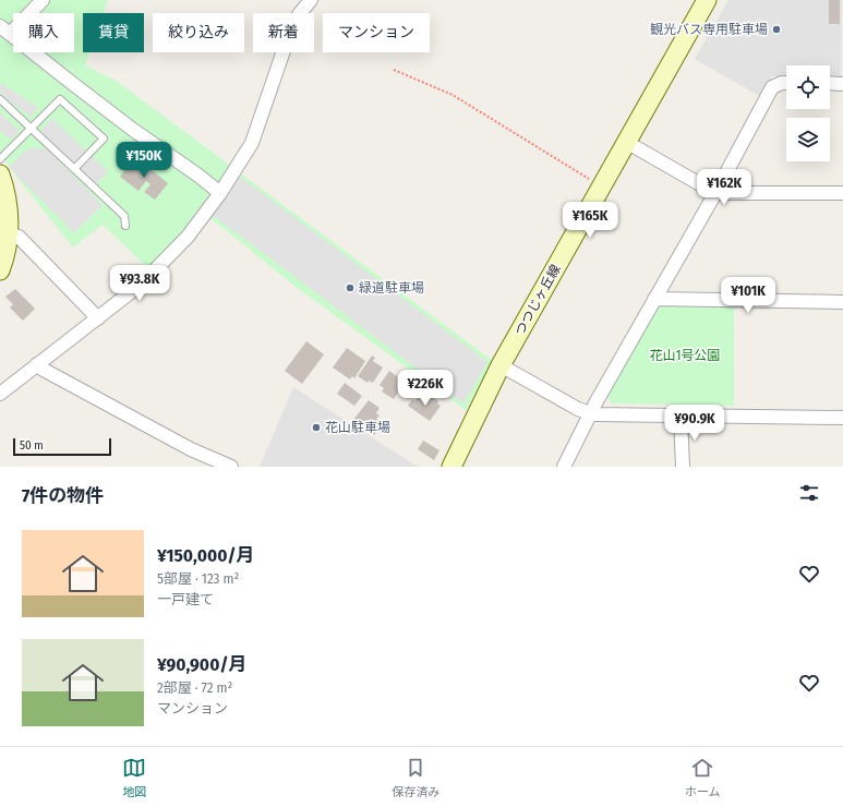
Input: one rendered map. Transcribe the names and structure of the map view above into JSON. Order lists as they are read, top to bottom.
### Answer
{
  "streets": {
    "main road": ["つつじヶ丘線"]
  },
  "parks": ["花山1号公園"],
  "places": ["観光バス専用駐車場", "緑道駐車場", "花山駐車場"],
  "scale_bar": "50 m",
  "page": {
    "chip": [
      "購入",
      "賃貸",
      "絞り込み",
      "新着",
      "マンション"
    ],
    "price": [
      "¥150K",
      "¥162K",
      "¥165K",
      "¥93.8K",
      "¥101K",
      "¥226K",
      "¥90.9K"
    ],
    "scale": "50 m",
    "heading": "7件の物件",
    "list": [
      {
        "name": "¥150,000/月",
        "note": "5部屋 · 123 m² · 一戸建て"
      },
      {
        "name": "¥90,900/月",
        "note": "2部屋 · 72 m² · マンション"
      }
    ],
    "tabs": ["地図", "保存済み", "ホーム"]
  }
}
